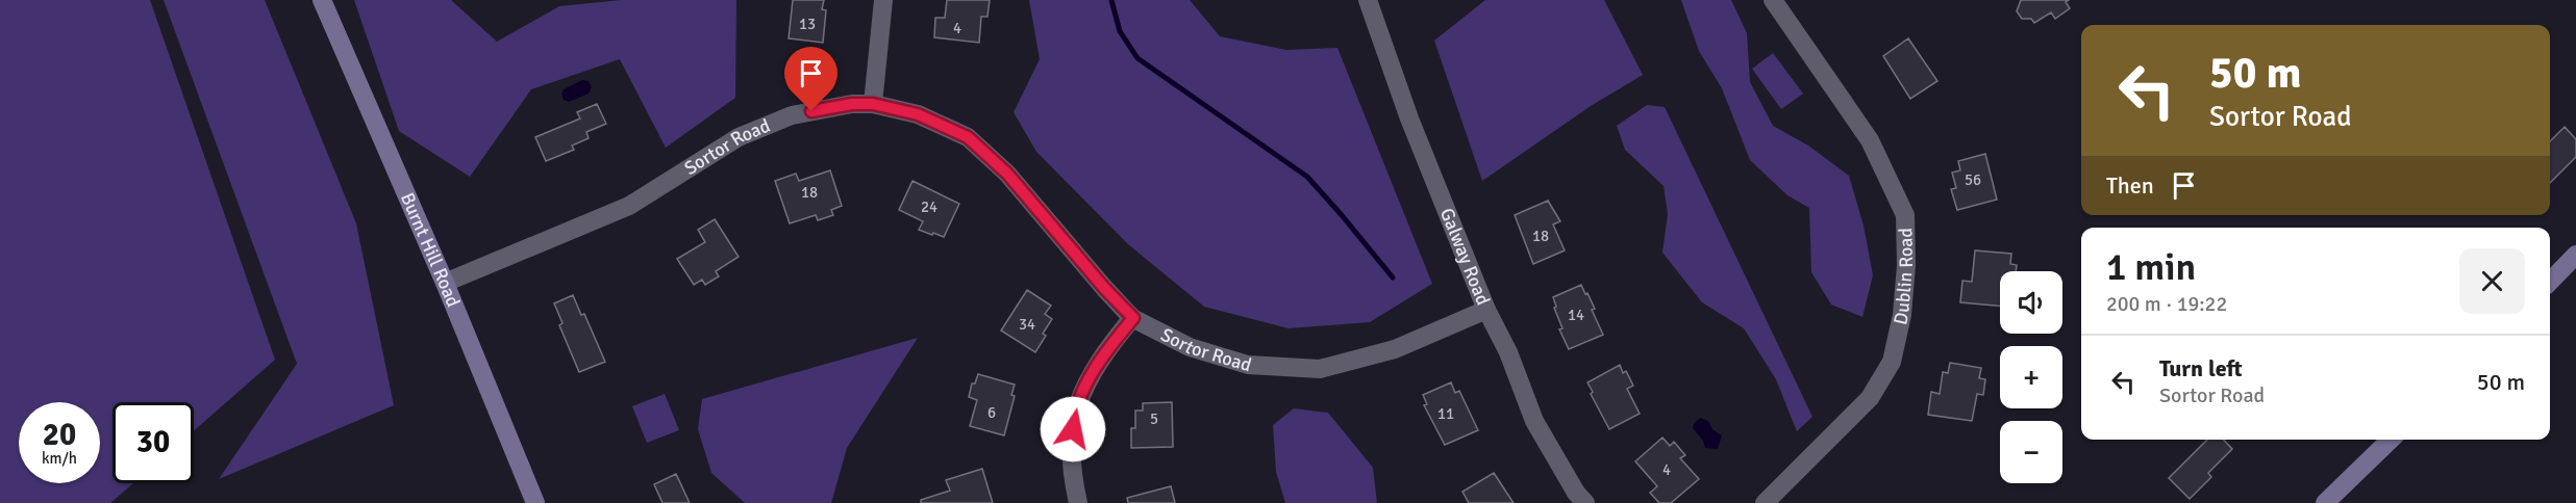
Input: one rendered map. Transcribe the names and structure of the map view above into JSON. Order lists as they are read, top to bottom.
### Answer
{
  "streets": {
    "street": [
      "Sortor Road",
      "Burnt Hill Road",
      "Galway Road",
      "Dublin Road"
    ]
  },
  "crossings": [
    ["Sortor Road", "Burnt Hill Road"],
    ["Sortor Road", "Galway Road"]
  ],
  "house_numbers": [
    "13",
    "4",
    "56",
    "18",
    "24",
    "18",
    "14",
    "34",
    "6",
    "11",
    "5",
    "4"
  ],
  "page": {
    "turn": ["50 m", "Sortor Road"],
    "then": "Then",
    "heading": ["1 min", "200 m · 19:22"],
    "map_buttons": ["+", "−"],
    "list": [
      {
        "name": "Turn left",
        "note": "Sortor Road",
        "value": "50 m"
      }
    ],
    "speed": "20 km/h",
    "limit": "30"
  }
}
